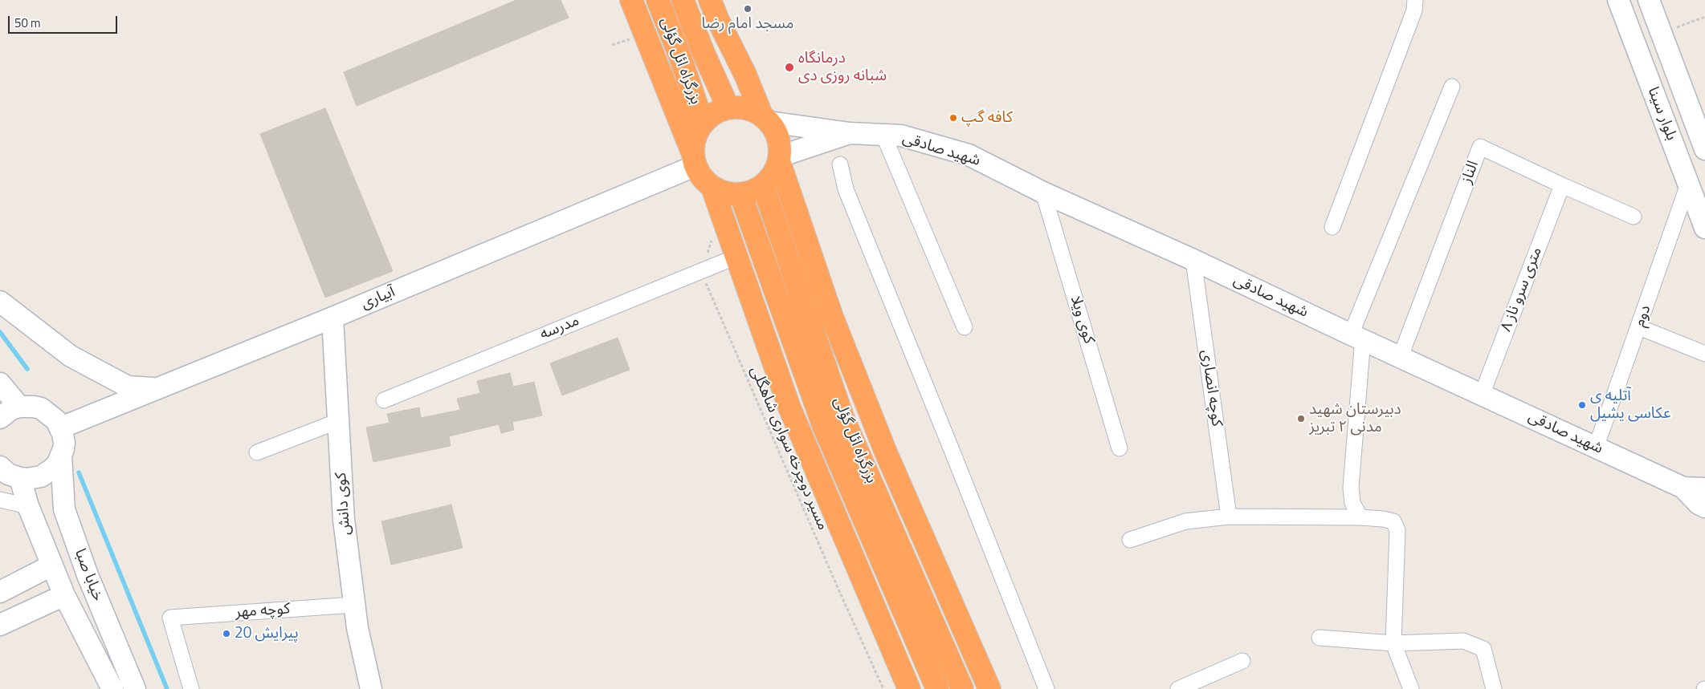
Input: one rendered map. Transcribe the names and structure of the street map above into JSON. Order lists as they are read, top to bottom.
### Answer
{
  "streets": {
    "highway": ["بزرگراه ائل گؤلی"],
    "main road": [
      "بلوار سینا",
      "شهید صادقی",
      "آبیاری",
      "کوی دانش",
      "خیابا صبا"
    ],
    "street": [
      "الناز",
      "۸ متری سرو ناز",
      "دوم",
      "کوی ویلا",
      "مدرسه",
      "کوچه انصاری",
      "کوچه مهر"
    ],
    "path": ["مسیر دوچرخه سواری شاهگلی"]
  },
  "crossings": [
    ["بزرگراه ائل گؤلی", "شهید صادقی"],
    ["بزرگراه ائل گؤلی", "آبیاری"],
    ["بلوار سینا", "دوم"],
    ["شهید صادقی", "الناز"],
    ["شهید صادقی", "۸ متری سرو ناز"],
    ["شهید صادقی", "آبیاری"],
    ["شهید صادقی", "دوم"],
    ["شهید صادقی", "کوی ویلا"],
    ["شهید صادقی", "کوچه انصاری"],
    ["الناز", "۸ متری سرو ناز"],
    ["آبیاری", "کوی دانش"],
    ["آبیاری", "خیابا صبا"],
    ["مدرسه", "مسیر دوچرخه سواری شاهگلی"],
    ["کوی دانش", "کوچه مهر"]
  ],
  "places": [
    "مسجد امام رضا",
    "درمانگاه شبانه روزی دی",
    "کافه گپ",
    "آتلیه ی عکاسی یشیل",
    "دبیرستان شهید مدنی ۲ تبریز",
    "پیرایش 20"
  ],
  "scale_bar": "50 m"
}
